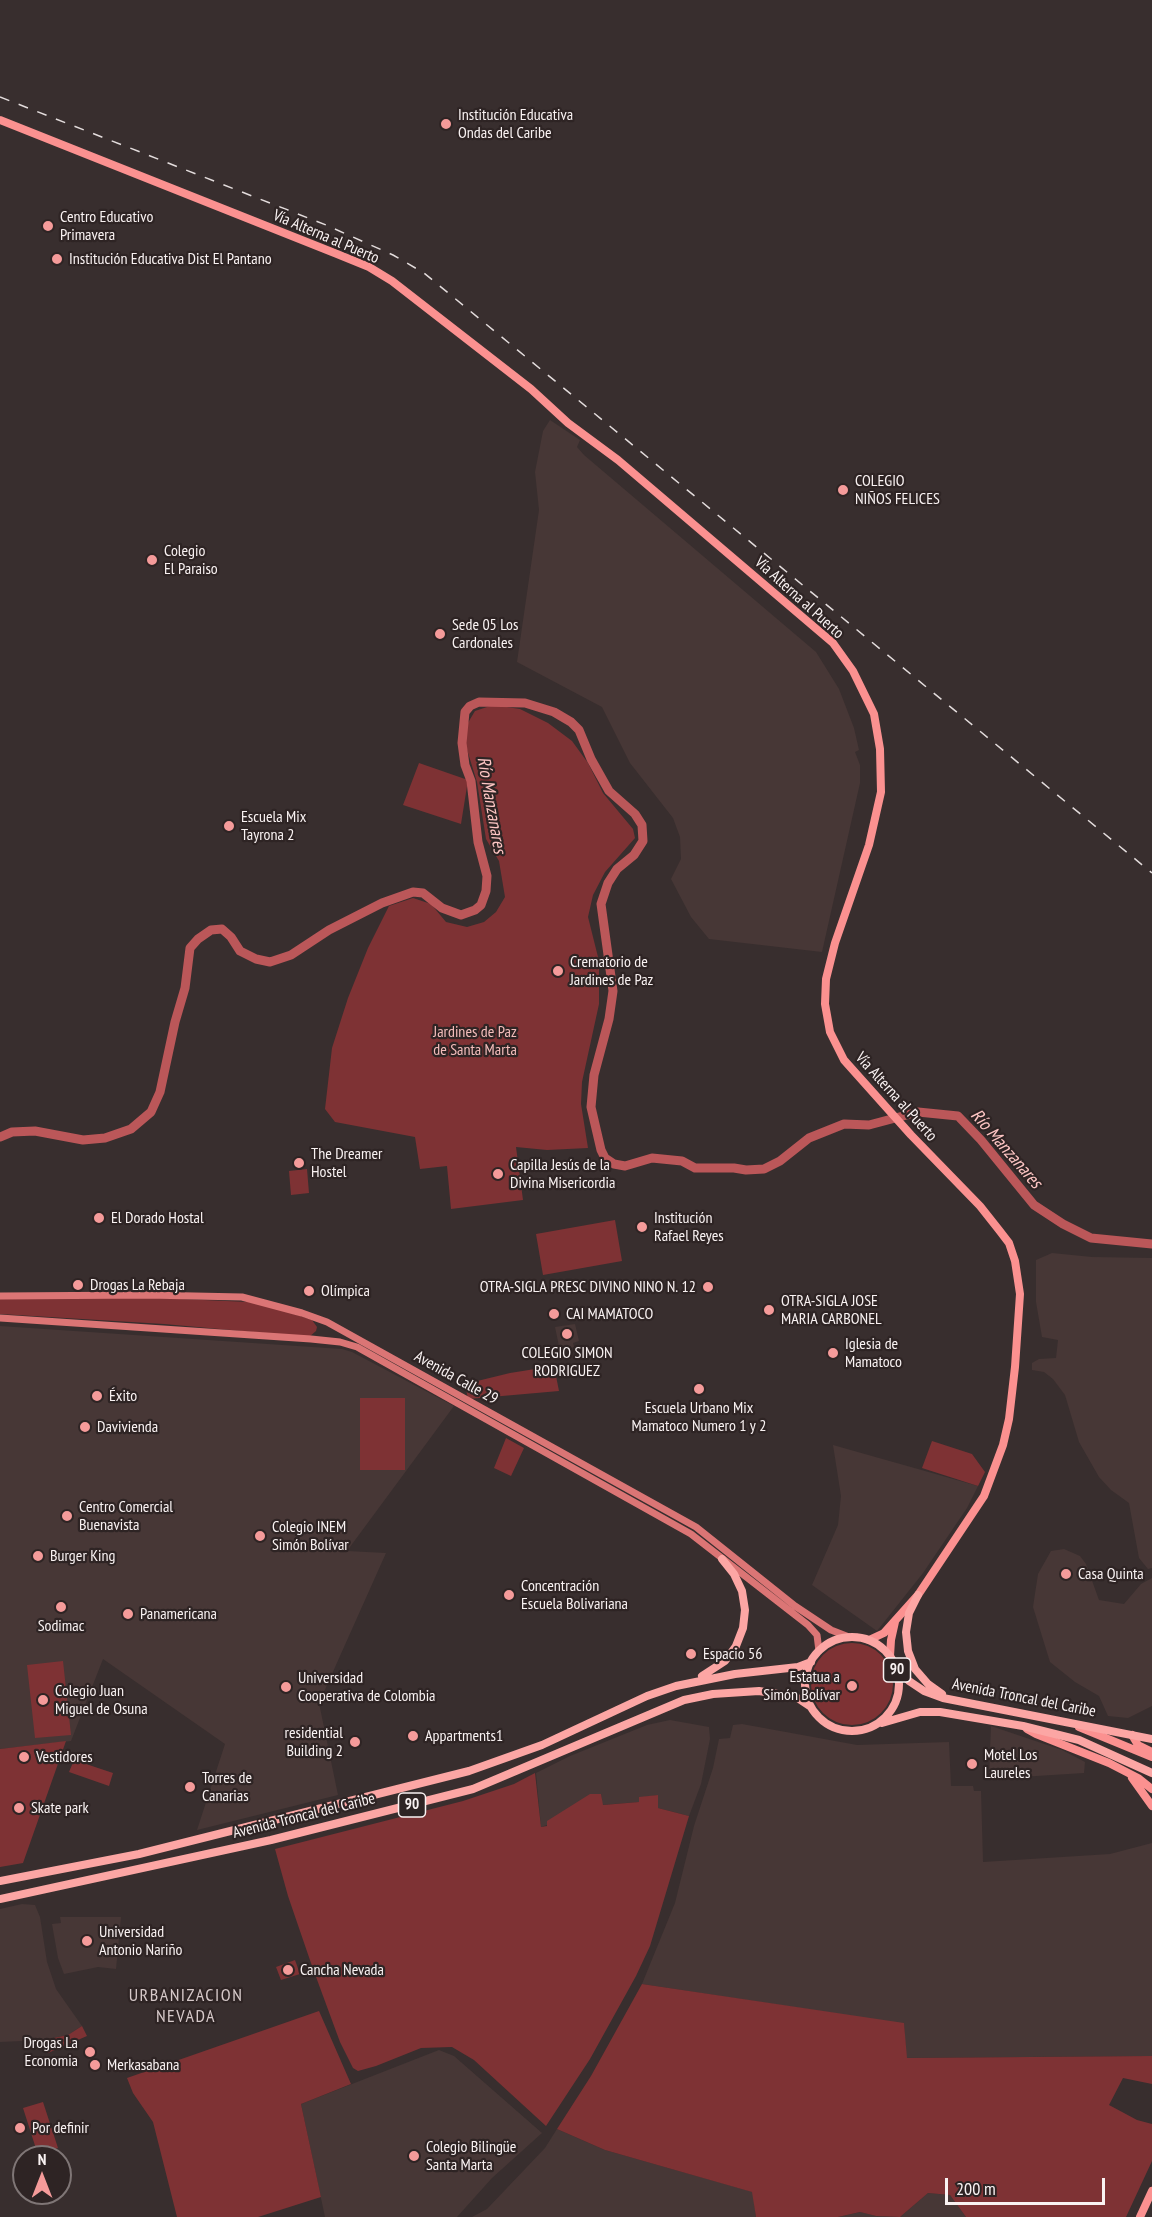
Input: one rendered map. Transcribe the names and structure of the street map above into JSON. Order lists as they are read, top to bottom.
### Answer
{
  "streets": {
    "highway": ["90", "Avenida Troncal del Caribe"],
    "main road": ["Vía Alterna al Puerto", "Avenida Calle 29"]
  },
  "crossings": [
    ["Vía Alterna al Puerto", "Avenida Calle 29"],
    ["Vía Alterna al Puerto", "90"],
    ["Vía Alterna al Puerto", "Avenida Troncal del Caribe"],
    ["Avenida Calle 29", "90"],
    ["Avenida Calle 29", "Avenida Troncal del Caribe"],
    ["90", "Avenida Troncal del Caribe"]
  ],
  "districts": ["URBANIZACION NEVADA"],
  "water": ["Río Manzanares"],
  "parks": ["Jardines de Paz de Santa Marta"],
  "places": [
    "Institución Educativa Ondas del Caribe",
    "Centro Educativo Primavera",
    "Institución Educativa Dist El Pantano",
    "COLEGIO NIÑOS FELICES",
    "Colegio El Paraiso",
    "Sede 05 Los Cardonales",
    "Escuela Mix Tayrona 2",
    "Crematorio de Jardines de Paz",
    "The Dreamer Hostel",
    "Capilla Jesús de la Divina Misericordia",
    "El Dorado Hostal",
    "Institución Rafael Reyes",
    "Drogas La Rebaja",
    "OTRA-SIGLA PRESC DIVINO NINO N. 12",
    "Olímpica",
    "OTRA-SIGLA JOSE MARIA CARBONEL",
    "CAI MAMATOCO",
    "COLEGIO SIMON RODRIGUEZ",
    "Iglesia de Mamatoco",
    "Escuela Urbano Mix Mamatoco Numero 1 y 2",
    "Éxito",
    "Davivienda",
    "Centro Comercial Buenavista",
    "Colegio INEM Simón Bolívar",
    "Burger King",
    "Casa Quinta",
    "Concentración Escuela Bolivariana",
    "Sodimac",
    "Panamericana",
    "Espacio 56",
    "Estatua a Simón Bolívar",
    "Universidad Cooperativa de Colombia",
    "Colegio Juan Miguel de Osuna",
    "Appartments1",
    "residential Building 2",
    "Vestidores",
    "Motel Los Laureles",
    "Torres de Canarias",
    "Skate park",
    "Universidad Antonio Nariño",
    "Cancha Nevada",
    "Drogas La Economia",
    "Merkasabana",
    "Por definir",
    "Colegio Bilingüe Santa Marta"
  ],
  "scale_bar": "200 m",
  "north": "top"
}
